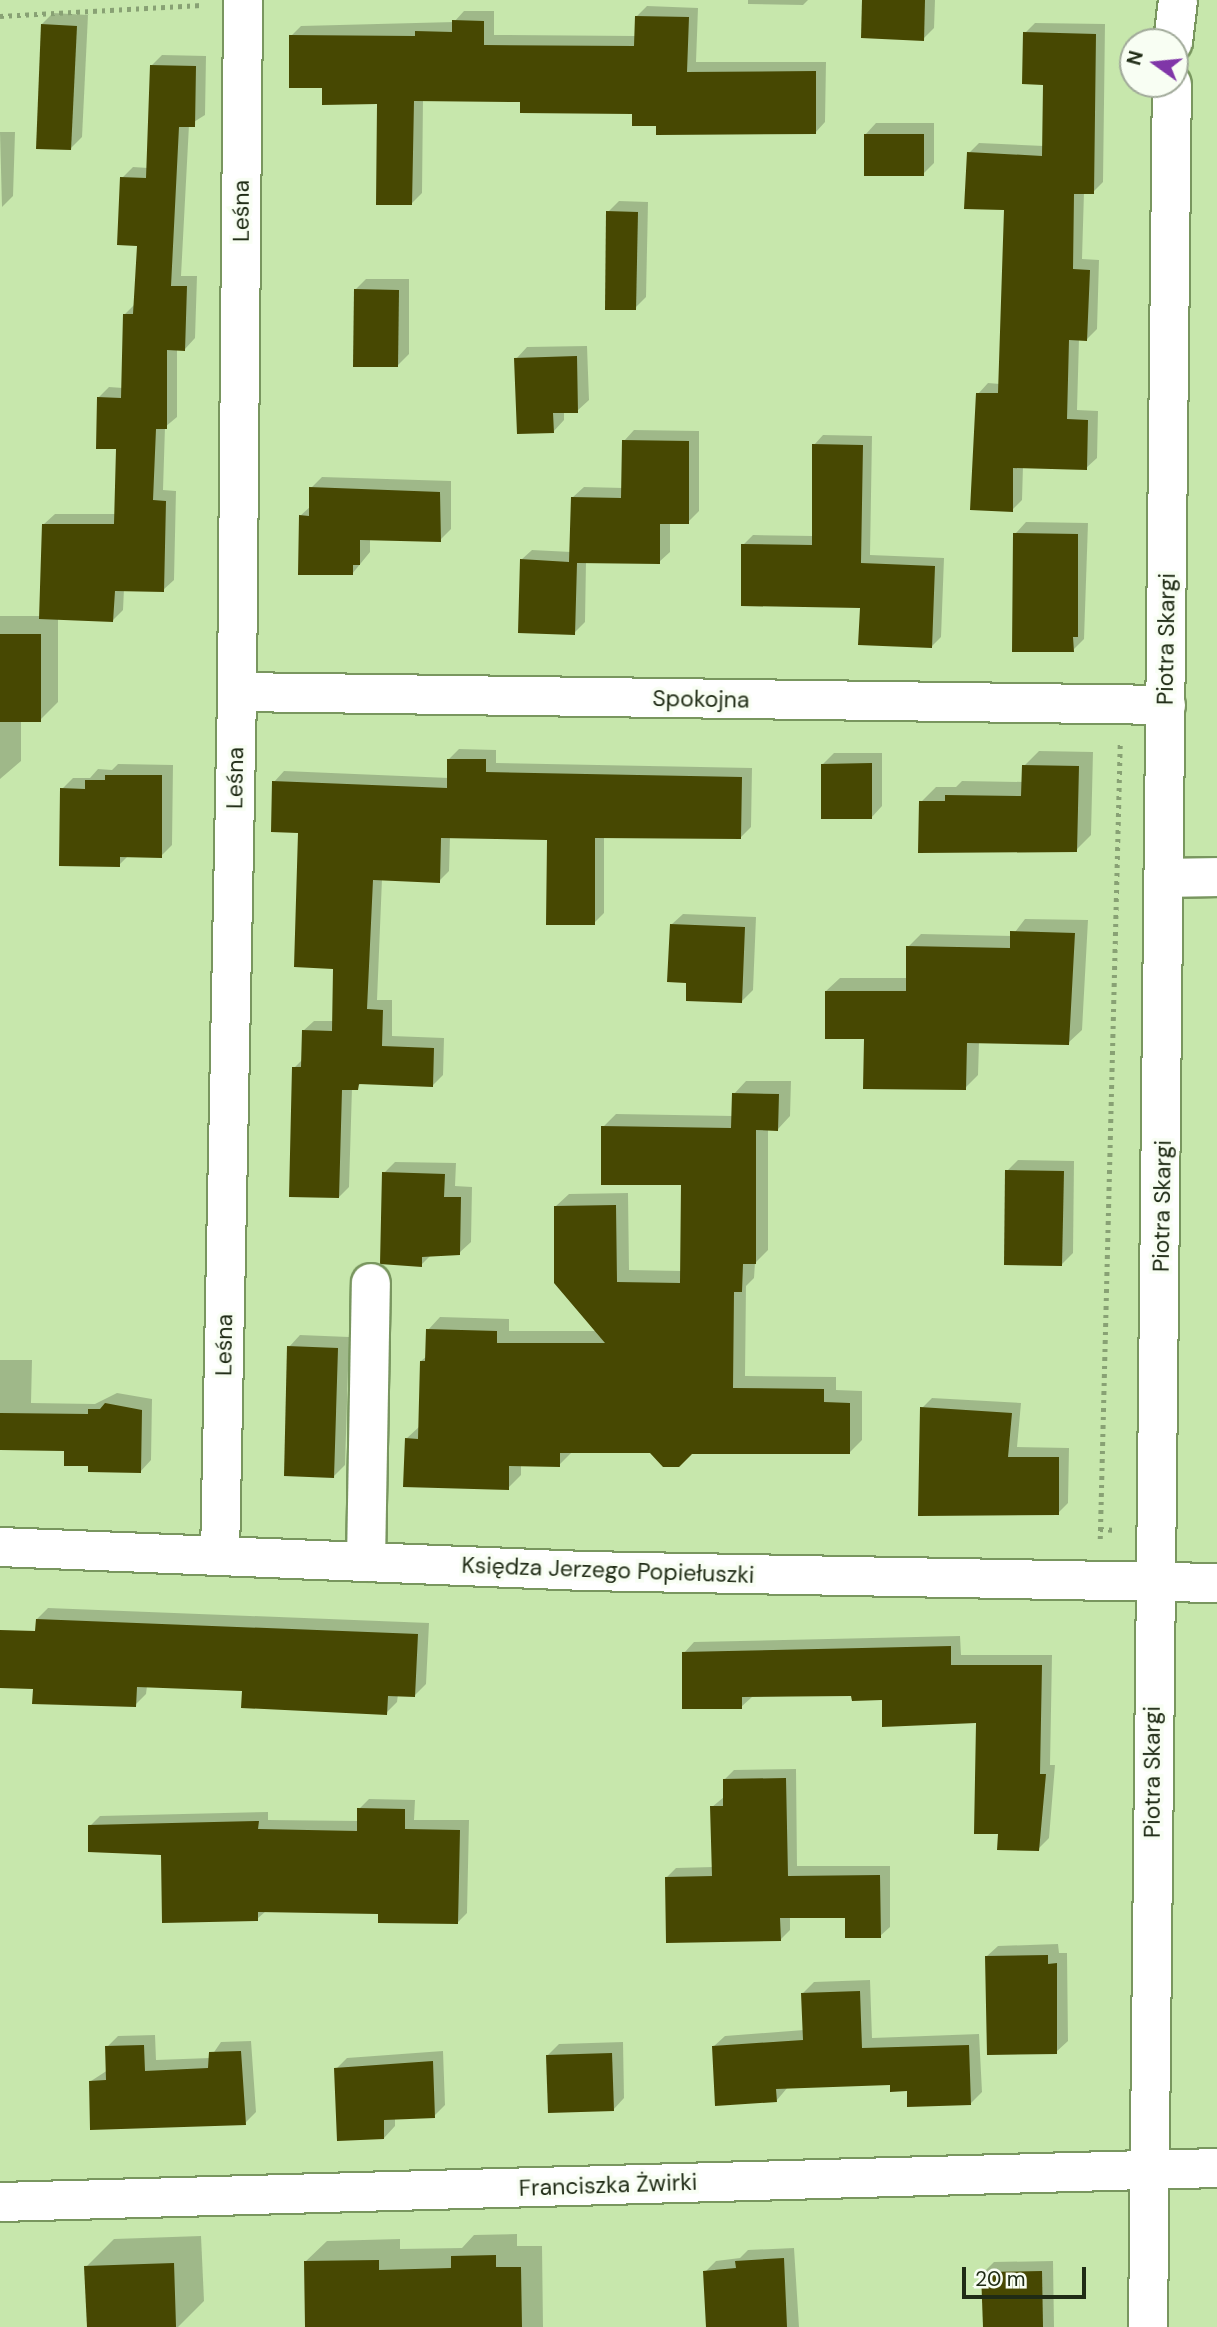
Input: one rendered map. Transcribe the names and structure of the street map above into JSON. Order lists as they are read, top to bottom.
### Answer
{
  "streets": {
    "street": [
      "Leśna",
      "Piotra Skargi",
      "Spokojna",
      "Księdza Jerzego Popiełuszki",
      "Franciszka Żwirki"
    ]
  },
  "crossings": [
    ["Leśna", "Spokojna"],
    ["Leśna", "Księdza Jerzego Popiełuszki"],
    ["Piotra Skargi", "Spokojna"],
    ["Piotra Skargi", "Księdza Jerzego Popiełuszki"],
    ["Piotra Skargi", "Franciszka Żwirki"]
  ],
  "scale_bar": "20 m",
  "north": "left"
}
